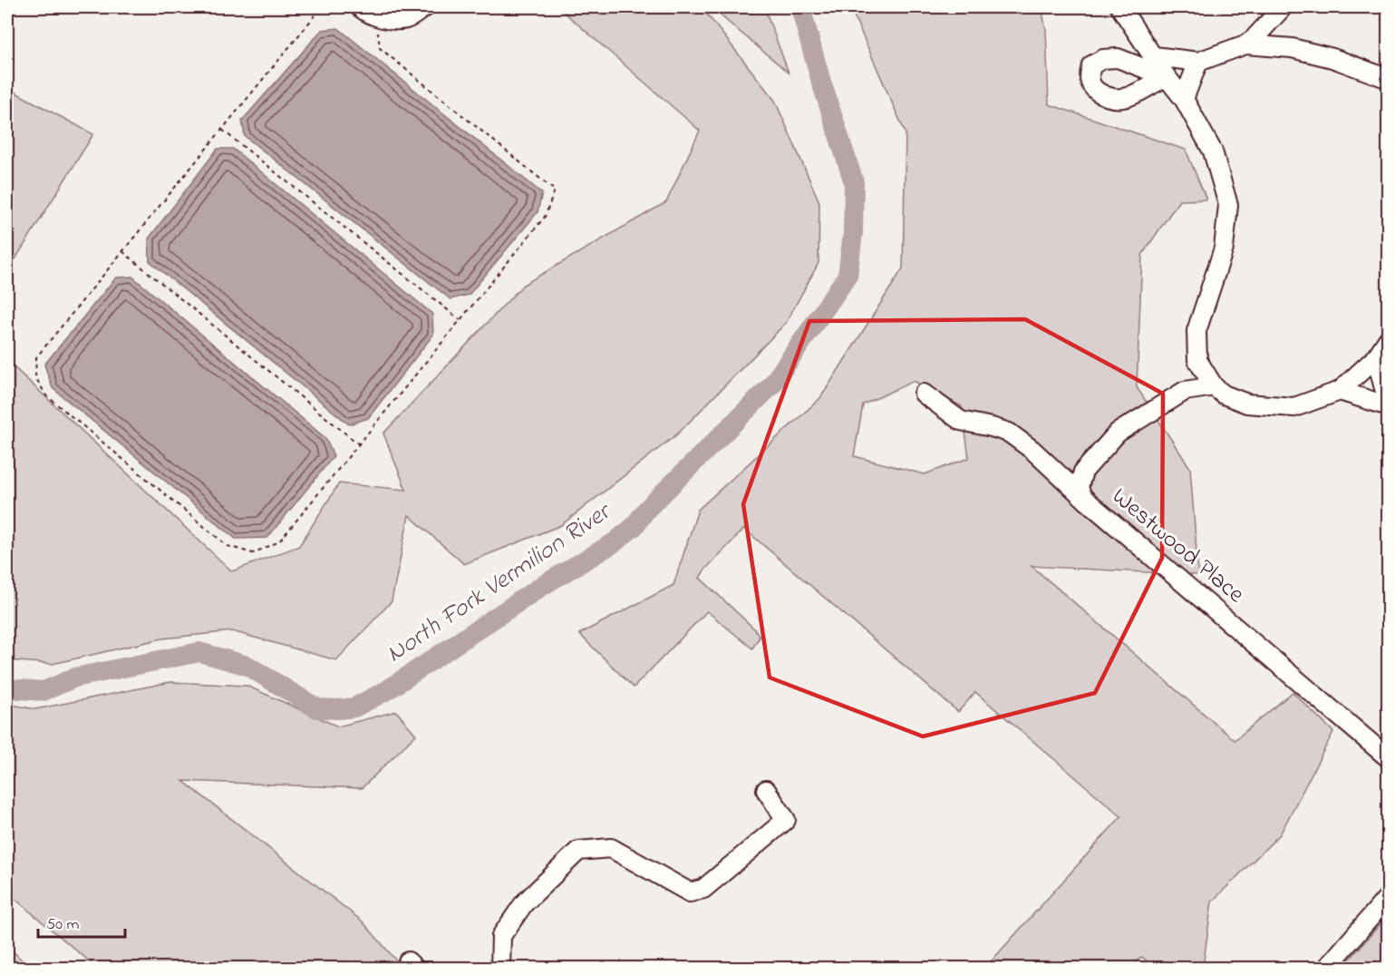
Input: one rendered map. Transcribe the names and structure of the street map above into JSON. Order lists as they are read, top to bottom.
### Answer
{
  "streets": {
    "street": ["Westwood Place"]
  },
  "water": ["North Fork Vermilion River"],
  "scale_bar": "50 m"
}
